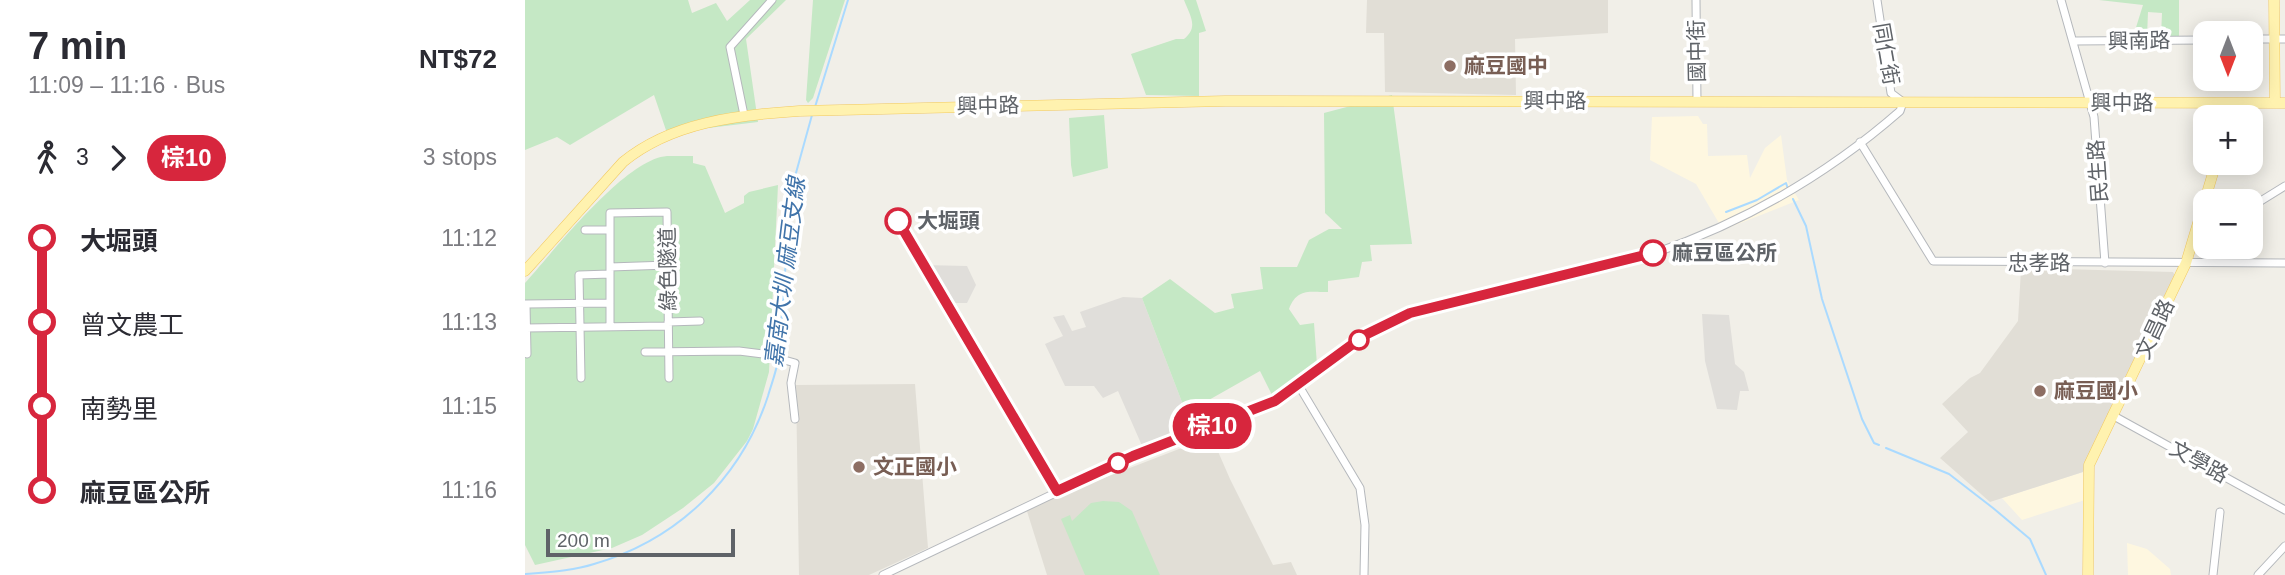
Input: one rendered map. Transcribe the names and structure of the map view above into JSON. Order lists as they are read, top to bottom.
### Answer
{
  "streets": {
    "main road": ["興中路", "文昌路"],
    "street": [
      "興南路",
      "國中街",
      "同仁街",
      "民生路",
      "忠孝路",
      "綠色隧道",
      "文學路"
    ]
  },
  "crossings": [
    ["興南路", "民生路"],
    ["國中街", "興中路"],
    ["同仁街", "興中路"],
    ["興中路", "民生路"],
    ["民生路", "忠孝路"],
    ["忠孝路", "文昌路"],
    ["文昌路", "文學路"]
  ],
  "water": ["嘉南大圳 麻豆支線"],
  "places": [
    "麻豆國中",
    "大堀頭",
    "麻豆區公所",
    "麻豆國小",
    "文正國小"
  ],
  "lines": ["bus line 棕10"],
  "scale_bar": "200 m",
  "north": "bottom",
  "page": {
    "heading": ["7 min", "11:09 – 11:16 · Bus", "NT$72"],
    "on_map": "棕10",
    "map_buttons": ["+", "−"],
    "legs": ["3", "棕10", "3 stops"],
    "list": [
      {
        "name": "大堀頭",
        "value": "11:12"
      },
      {
        "name": "曾文農工",
        "value": "11:13"
      },
      {
        "name": "南勢里",
        "value": "11:15"
      },
      {
        "name": "麻豆區公所",
        "value": "11:16"
      }
    ],
    "scale": "200 m"
  }
}
